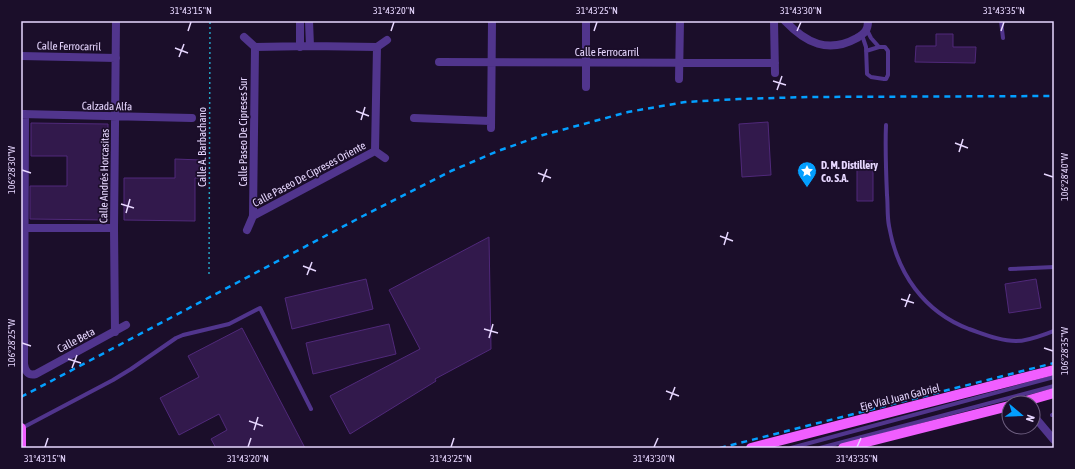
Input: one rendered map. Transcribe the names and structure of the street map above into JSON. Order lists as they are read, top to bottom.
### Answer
{
  "streets": {
    "main road": ["Eje Vial Juan Gabriel"],
    "street": [
      "Calle Ferrocarril",
      "Calzada Alfa",
      "Calle Paseo De Cipreses Sur",
      "Calle Paseo De Cipreses Oriente",
      "Calle Andrés Horcasitas",
      "Calle Beta"
    ],
    "path": ["Calle A. Barbachano"]
  },
  "crossings": [
    ["Calle Ferrocarril", "Calle Andrés Horcasitas"],
    ["Calzada Alfa", "Calle Andrés Horcasitas"],
    ["Calle Paseo De Cipreses Sur", "Calle Paseo De Cipreses Oriente"],
    ["Calle Andrés Horcasitas", "Calle Beta"]
  ],
  "places": {
    "place": ["D. M. Distillery Co. S.A."]
  },
  "north": "right",
  "coordinates": [
    "31°43'15\"N",
    "31°43'20\"N",
    "31°43'25\"N",
    "31°43'30\"N",
    "31°43'35\"N",
    "106°28'30\"W",
    "106°28'40\"W",
    "106°28'25\"W",
    "106°28'35\"W"
  ]
}
